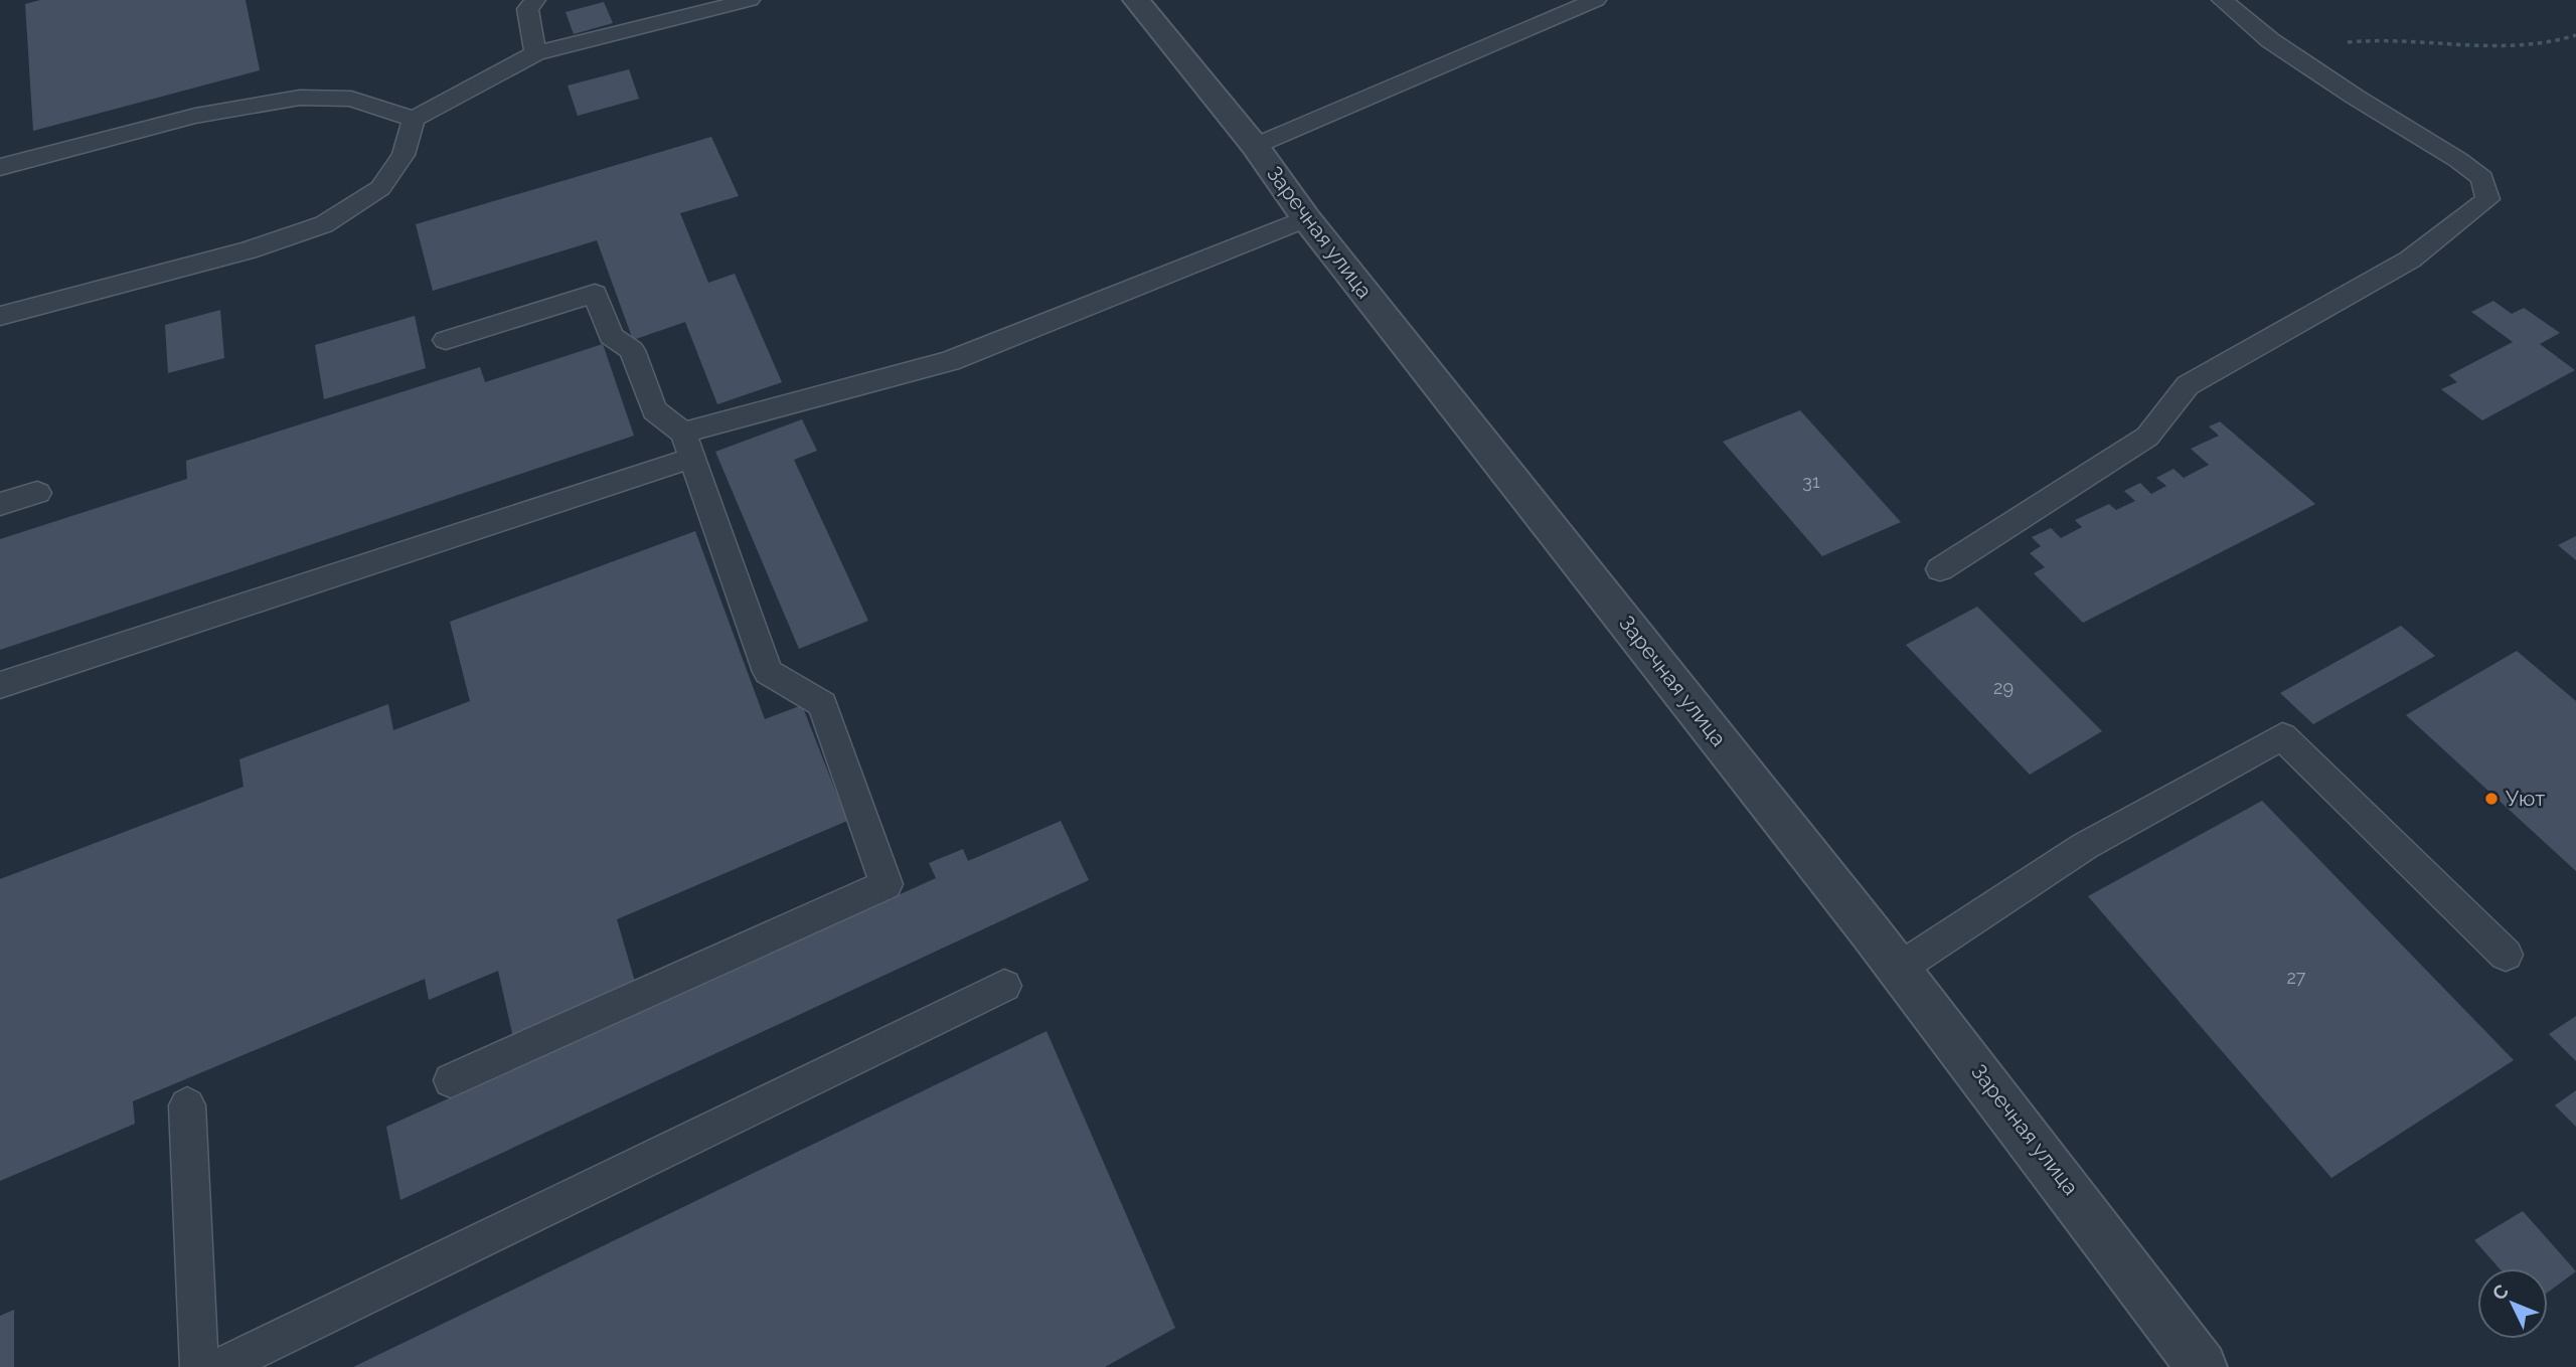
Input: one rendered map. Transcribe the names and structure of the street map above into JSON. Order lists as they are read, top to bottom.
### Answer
{
  "streets": {
    "street": ["Заречная улица"]
  },
  "places": ["Уют"],
  "house_numbers": ["31", "29", "27"],
  "north": "top left"
}
